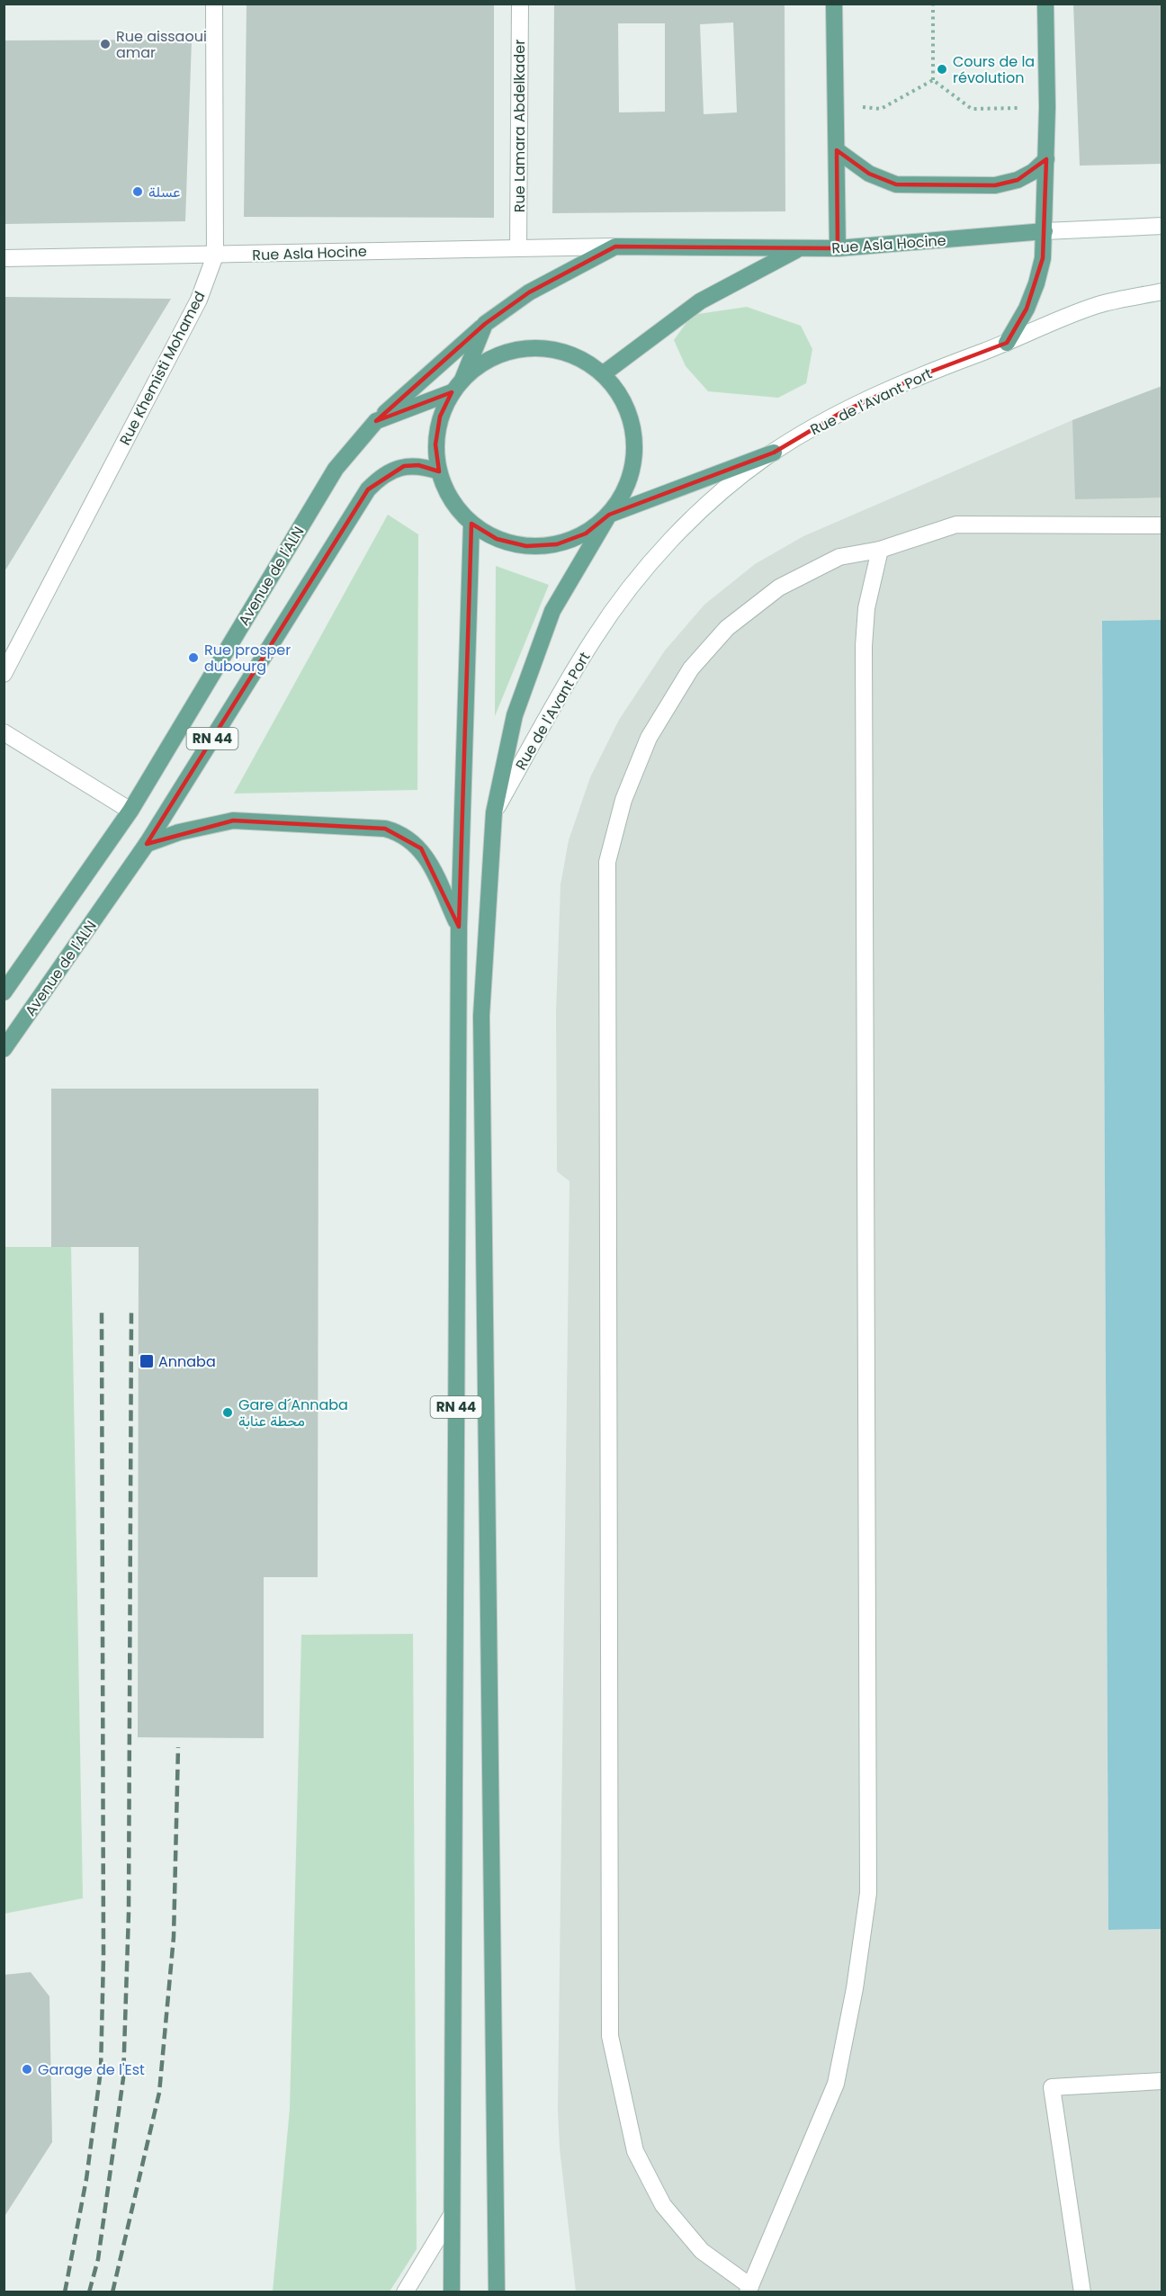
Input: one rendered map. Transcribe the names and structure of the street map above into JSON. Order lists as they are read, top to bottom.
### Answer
{
  "streets": {
    "main road": ["Rue Asla Hocine", "Avenue de l'ALN", "RN 44"],
    "street": ["Rue Lamara Abdelkader", "Rue Khemisti Mohamed", "Rue de l'Avant Port"]
  },
  "crossings": [
    ["Rue Lamara Abdelkader", "Rue Asla Hocine"],
    ["Rue Asla Hocine", "Rue Khemisti Mohamed"],
    ["Rue Asla Hocine", "Avenue de l'ALN"]
  ],
  "places": {
    "other": [
      "Rue aissaoui amar",
      "Cours de la révolution",
      "عسلة",
      "Rue prosper dubourg",
      "Gare d´Annaba محطة عنابة",
      "Garage de l'Est"
    ],
    "transit": ["Annaba"]
  }
}
